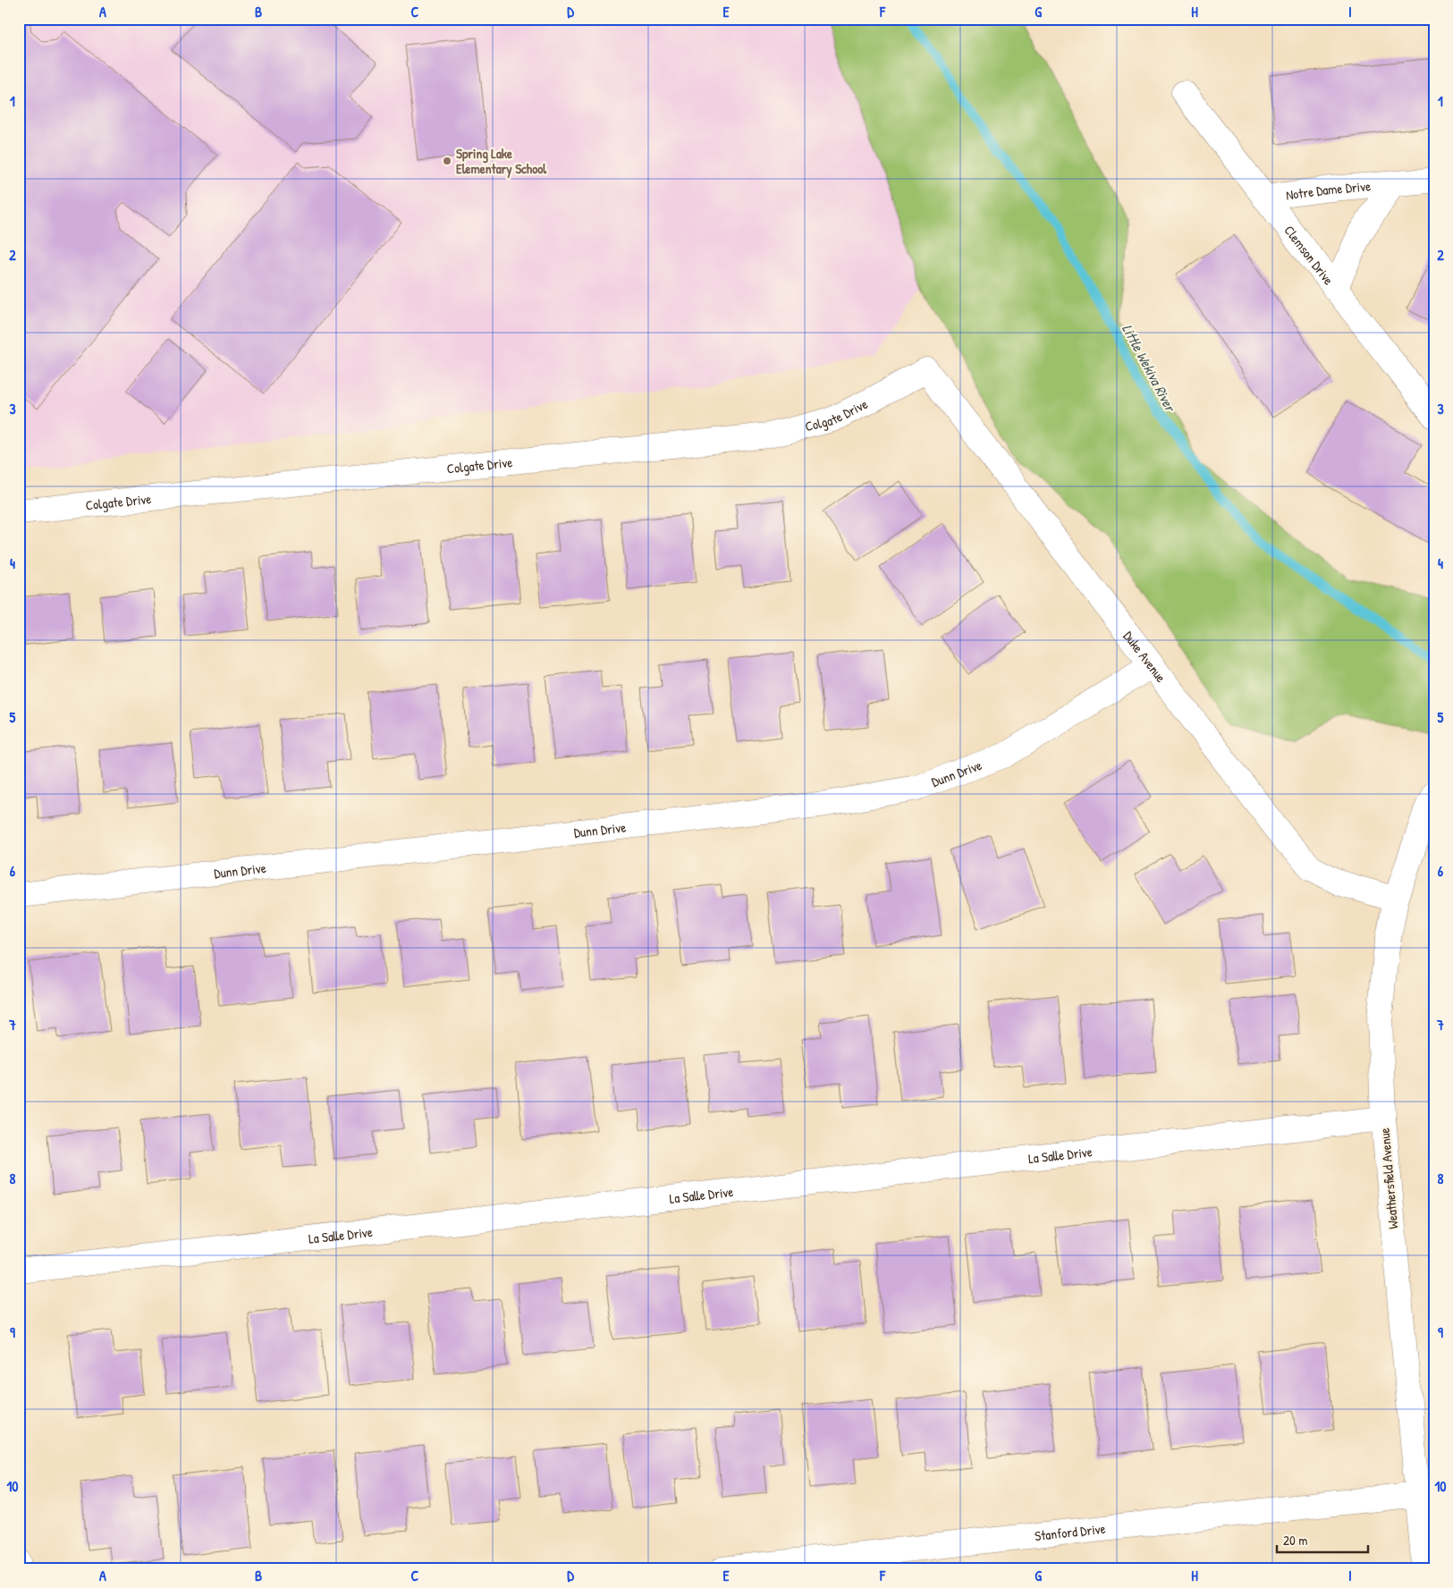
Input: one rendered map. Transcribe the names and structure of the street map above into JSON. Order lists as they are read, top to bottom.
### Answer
{
  "streets": {
    "street": [
      "Notre Dame Drive",
      "Clemson Drive",
      "Colgate Drive",
      "Duke Avenue",
      "Dunn Drive",
      "La Salle Drive",
      "Weathersfield Avenue",
      "Stanford Drive"
    ]
  },
  "crossings": [
    ["Notre Dame Drive", "Clemson Drive"],
    ["Colgate Drive", "Duke Avenue"],
    ["Duke Avenue", "Dunn Drive"],
    ["Duke Avenue", "Weathersfield Avenue"],
    ["La Salle Drive", "Weathersfield Avenue"],
    ["Weathersfield Avenue", "Stanford Drive"]
  ],
  "water": ["Little Wekiva River"],
  "places": ["Spring Lake Elementary School"],
  "scale_bar": "20 m",
  "grid": {
    "columns": [
      "A",
      "B",
      "C",
      "D",
      "E",
      "F",
      "G",
      "H",
      "I"
    ],
    "rows": [
      "1",
      "2",
      "3",
      "4",
      "5",
      "6",
      "7",
      "8",
      "9",
      "10"
    ]
  }
}
